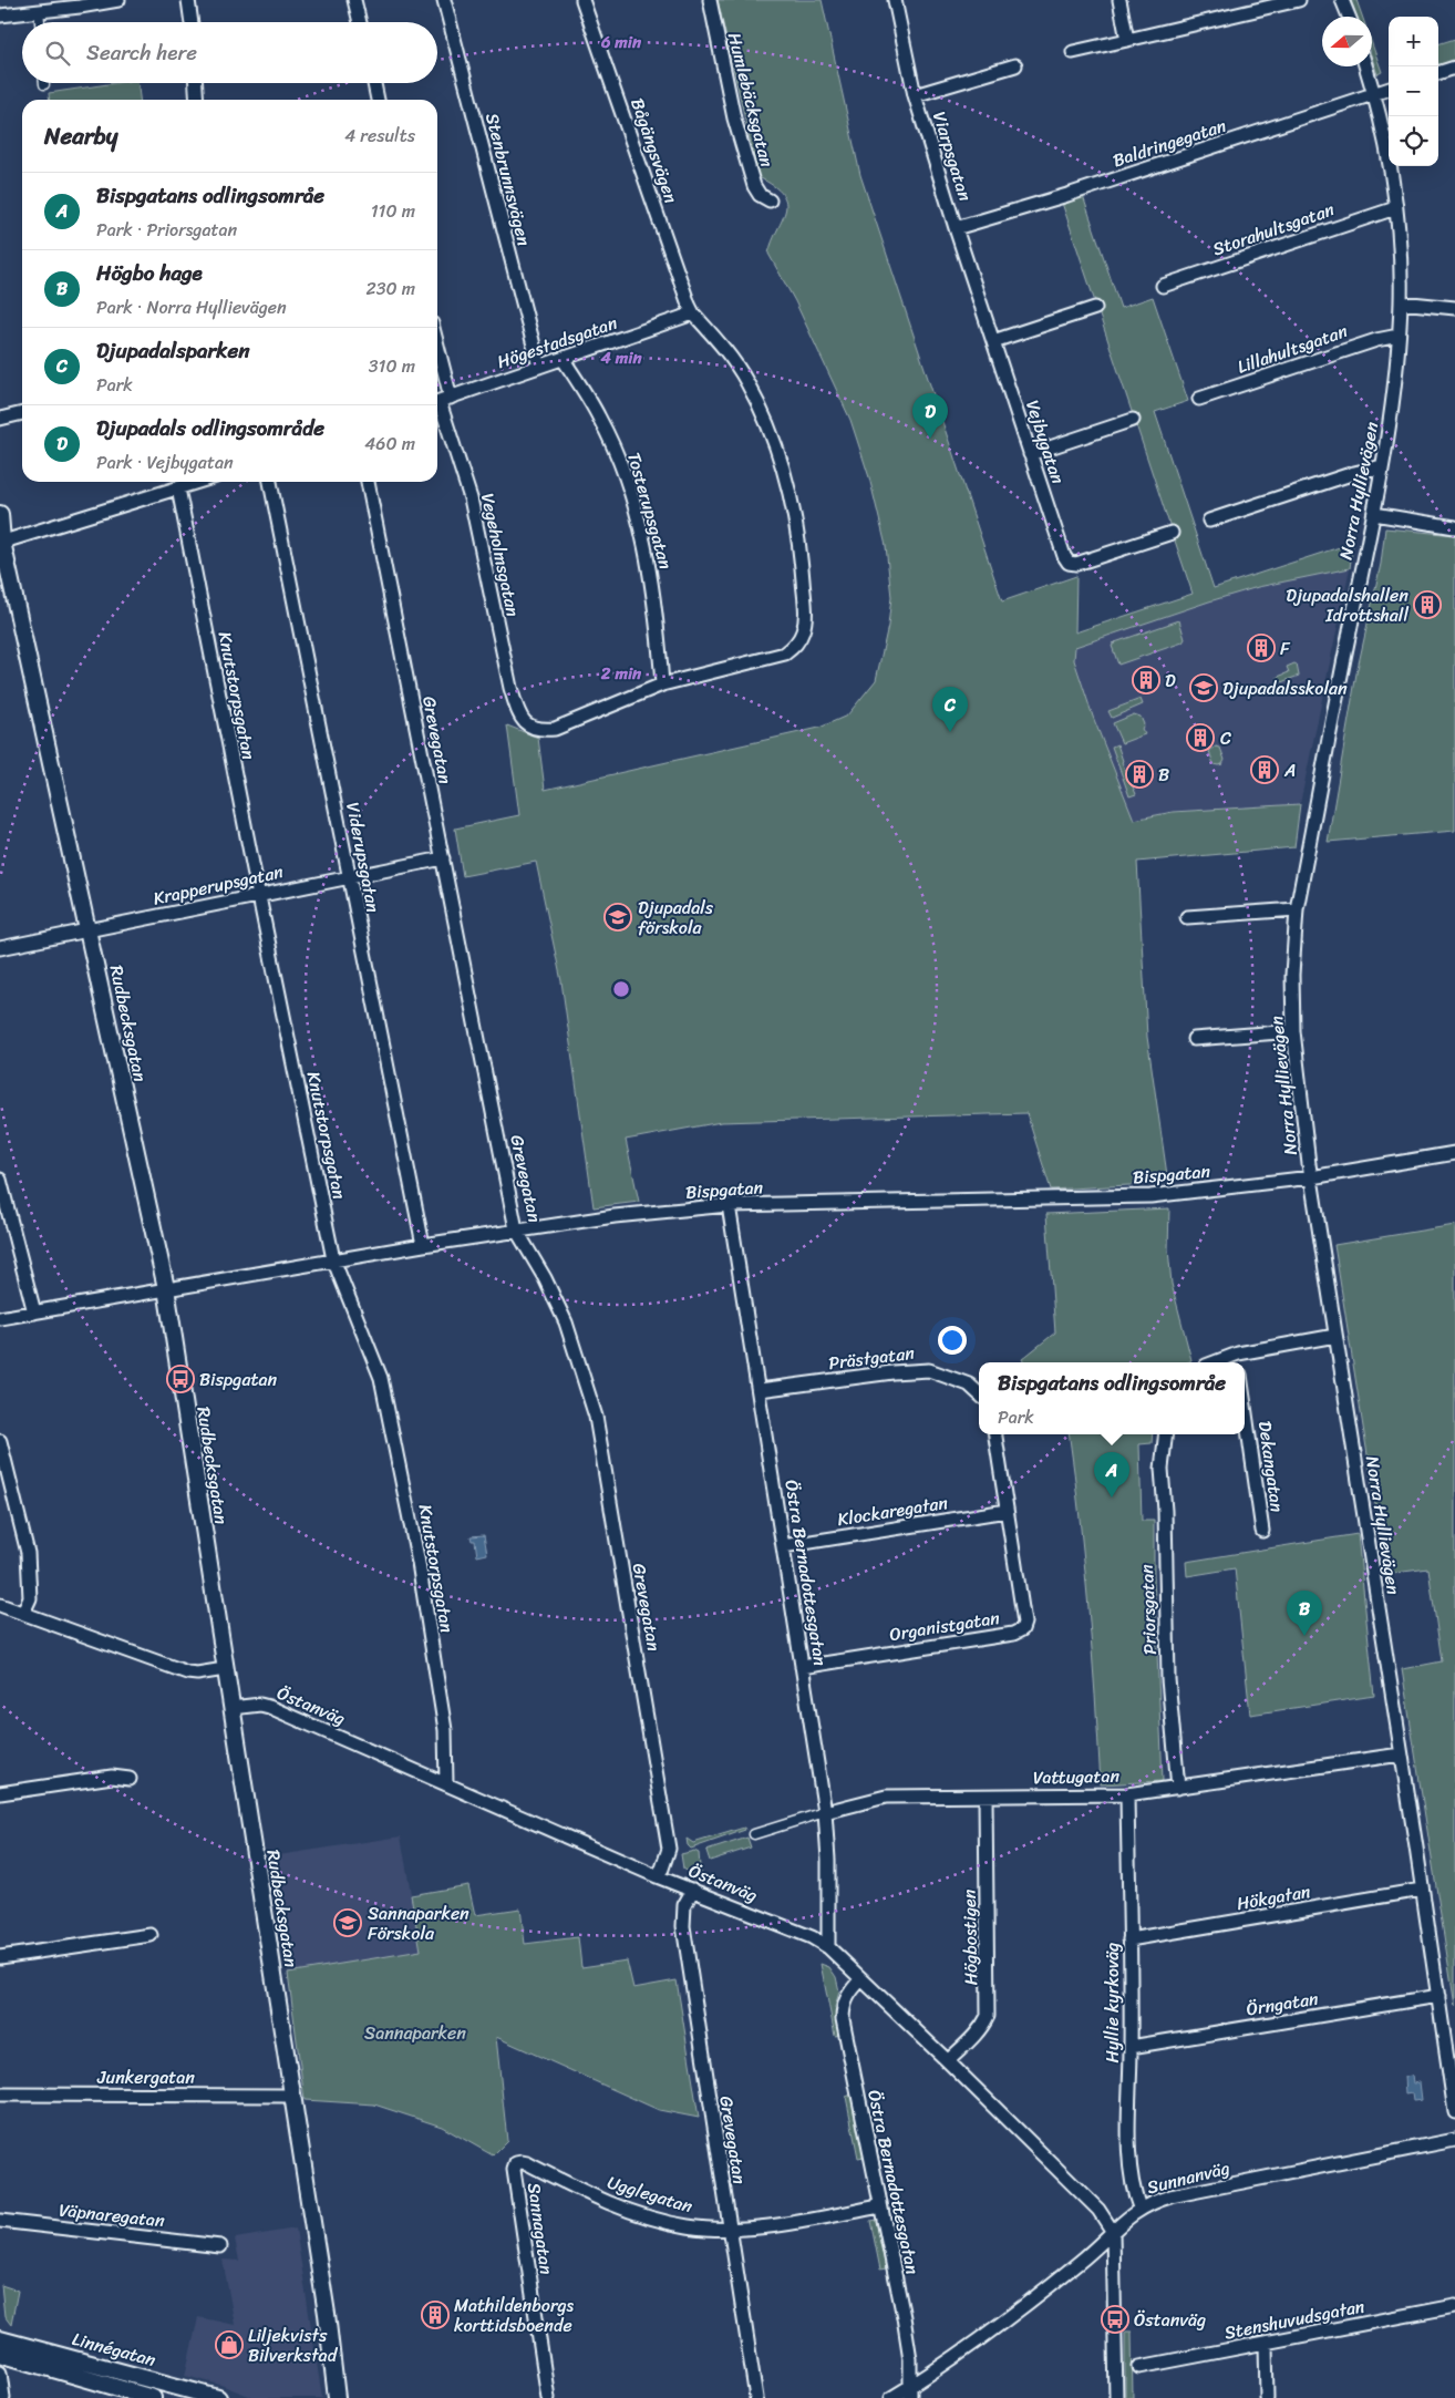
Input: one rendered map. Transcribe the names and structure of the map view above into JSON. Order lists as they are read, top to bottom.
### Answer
{
  "streets": {
    "street": [
      "Humlebäcksgatan",
      "Baldringegatan",
      "Bågängsvägen",
      "Viarpsgatan",
      "Stenbrunnsvägen",
      "Storahultsgatan",
      "Högestadsgatan",
      "Lillahultsgatan",
      "Vejbygatan",
      "Norra Hyllievägen",
      "Tosterupsgatan",
      "Vegeholmsgatan",
      "Knutstorpsgatan",
      "Grevegatan",
      "Viderupsgatan",
      "Krapperupsgatan",
      "Rudbecksgatan",
      "Bispgatan",
      "Prästgatan",
      "Dekangatan",
      "Klockaregatan",
      "Östra Bernadottesgatan",
      "Priorsgatan",
      "Organistgatan",
      "Östanväg",
      "Vattugatan",
      "Hökgatan",
      "Högbostigen",
      "Hyllie kyrkoväg",
      "Örngatan",
      "Junkergatan",
      "Sunnanväg",
      "Ugglegatan",
      "Väpnaregatan",
      "Sannagatan",
      "Stenshuvudsgatan",
      "Linnégatan"
    ]
  },
  "crossings": [
    ["Baldringegatan", "Viarpsgatan"],
    ["Baldringegatan", "Vejbygatan"],
    ["Baldringegatan", "Norra Hyllievägen"],
    ["Bågängsvägen", "Högestadsgatan"],
    ["Viarpsgatan", "Vejbygatan"],
    ["Stenbrunnsvägen", "Högestadsgatan"],
    ["Storahultsgatan", "Norra Hyllievägen"],
    ["Högestadsgatan", "Tosterupsgatan"],
    ["Högestadsgatan", "Vegeholmsgatan"],
    ["Lillahultsgatan", "Norra Hyllievägen"],
    ["Norra Hyllievägen", "Bispgatan"],
    ["Norra Hyllievägen", "Vattugatan"],
    ["Norra Hyllievägen", "Hökgatan"],
    ["Norra Hyllievägen", "Örngatan"],
    ["Tosterupsgatan", "Vegeholmsgatan"],
    ["Knutstorpsgatan", "Krapperupsgatan"],
    ["Knutstorpsgatan", "Bispgatan"],
    ["Knutstorpsgatan", "Östanväg"],
    ["Grevegatan", "Krapperupsgatan"],
    ["Grevegatan", "Bispgatan"],
    ["Grevegatan", "Östanväg"],
    ["Grevegatan", "Ugglegatan"],
    ["Viderupsgatan", "Krapperupsgatan"],
    ["Viderupsgatan", "Bispgatan"],
    ["Krapperupsgatan", "Rudbecksgatan"],
    ["Rudbecksgatan", "Bispgatan"],
    ["Rudbecksgatan", "Östanväg"],
    ["Rudbecksgatan", "Junkergatan"],
    ["Bispgatan", "Östra Bernadottesgatan"],
    ["Prästgatan", "Östra Bernadottesgatan"],
    ["Klockaregatan", "Östra Bernadottesgatan"],
    ["Klockaregatan", "Organistgatan"],
    ["Östra Bernadottesgatan", "Organistgatan"],
    ["Östra Bernadottesgatan", "Östanväg"],
    ["Östra Bernadottesgatan", "Vattugatan"],
    ["Östra Bernadottesgatan", "Sunnanväg"],
    ["Östra Bernadottesgatan", "Ugglegatan"],
    ["Priorsgatan", "Vattugatan"],
    ["Östanväg", "Högbostigen"],
    ["Östanväg", "Sunnanväg"],
    ["Vattugatan", "Högbostigen"],
    ["Vattugatan", "Hyllie kyrkoväg"],
    ["Hökgatan", "Hyllie kyrkoväg"],
    ["Hyllie kyrkoväg", "Örngatan"],
    ["Hyllie kyrkoväg", "Sunnanväg"],
    ["Ugglegatan", "Sannagatan"]
  ],
  "parks": ["Sannaparken"],
  "places": {
    "building": [
      "Djupadalshallen Idrottshall",
      "F",
      "D",
      "C",
      "A",
      "B",
      "Mathildenborgs korttidsboende"
    ],
    "school or university": ["Djupadalsskolan", "Djupadals förskola", "Sannaparken Förskola"],
    "bus stop": ["Bispgatan", "Östanväg"],
    "shop": ["Liljekvists Bilverkstad"]
  },
  "north": "left",
  "page": {
    "map_buttons": ["+", "−"],
    "search": "Search here",
    "heading": ["Nearby", "4 results"],
    "list": [
      {
        "mark": "A",
        "name": "Bispgatans odlingsområe",
        "note": "Park · Priorsgatan",
        "value": "110 m"
      },
      {
        "mark": "B",
        "name": "Högbo hage",
        "note": "Park · Norra Hyllievägen",
        "value": "230 m"
      },
      {
        "mark": "C",
        "name": "Djupadalsparken",
        "note": "Park",
        "value": "310 m"
      },
      {
        "mark": "D",
        "name": "Djupadals odlingsområde",
        "note": "Park · Vejbygatan",
        "value": "460 m"
      }
    ],
    "pins": [
      "D",
      "C",
      "A",
      "B"
    ],
    "popup": ["Bispgatans odlingsområe", "Park"]
  },
  "rings": ["6 min", "4 min", "2 min"]
}
